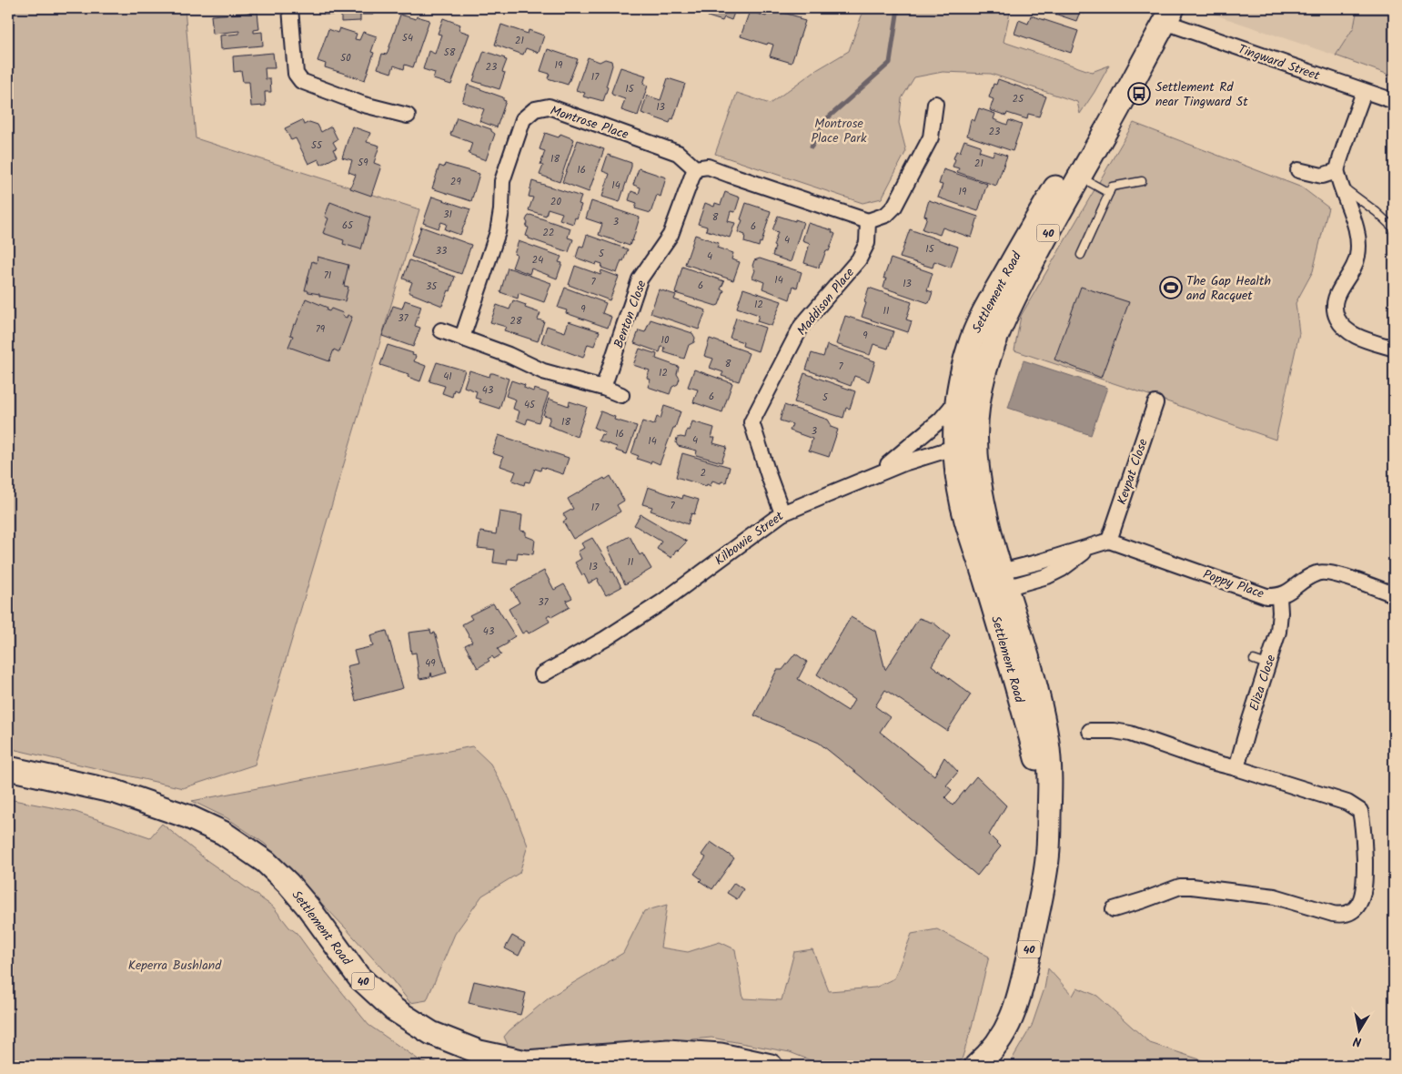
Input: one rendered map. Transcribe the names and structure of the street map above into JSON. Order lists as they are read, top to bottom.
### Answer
{
  "streets": {
    "main road": ["40", "Settlement Road"],
    "street": [
      "Tingward Street",
      "Montrose Place",
      "Maddison Place",
      "Benton Close",
      "Kevpat Close",
      "Kilbowie Street",
      "Poppy Place",
      "Eliza Close"
    ]
  },
  "crossings": [
    ["Tingward Street", "Settlement Road"],
    ["Montrose Place", "Benton Close"],
    ["Settlement Road", "Kilbowie Street"],
    ["Maddison Place", "Kilbowie Street"],
    ["Kevpat Close", "Poppy Place"],
    ["Poppy Place", "Eliza Close"]
  ],
  "parks": ["Montrose Place Park", "Keperra Bushland"],
  "places": {
    "bus stop": ["Settlement Rd near Tingward St"],
    "sports": ["The Gap Health and Racquet"]
  },
  "house_numbers": [
    "54",
    "21",
    "58",
    "50",
    "19",
    "23",
    "17",
    "15",
    "25",
    "13",
    "23",
    "55",
    "18",
    "59",
    "21",
    "16",
    "29",
    "14",
    "19",
    "20",
    "31",
    "8",
    "3",
    "65",
    "6",
    "22",
    "4",
    "15",
    "33",
    "5",
    "4",
    "24",
    "71",
    "14",
    "7",
    "13",
    "6",
    "35",
    "12",
    "9",
    "11",
    "37",
    "28",
    "79",
    "9",
    "10",
    "8",
    "7",
    "12",
    "41",
    "43",
    "6",
    "5",
    "45",
    "18",
    "3",
    "16",
    "4",
    "14",
    "2",
    "7",
    "17",
    "11",
    "13",
    "37",
    "43",
    "49"
  ],
  "north": "bottom"
}
